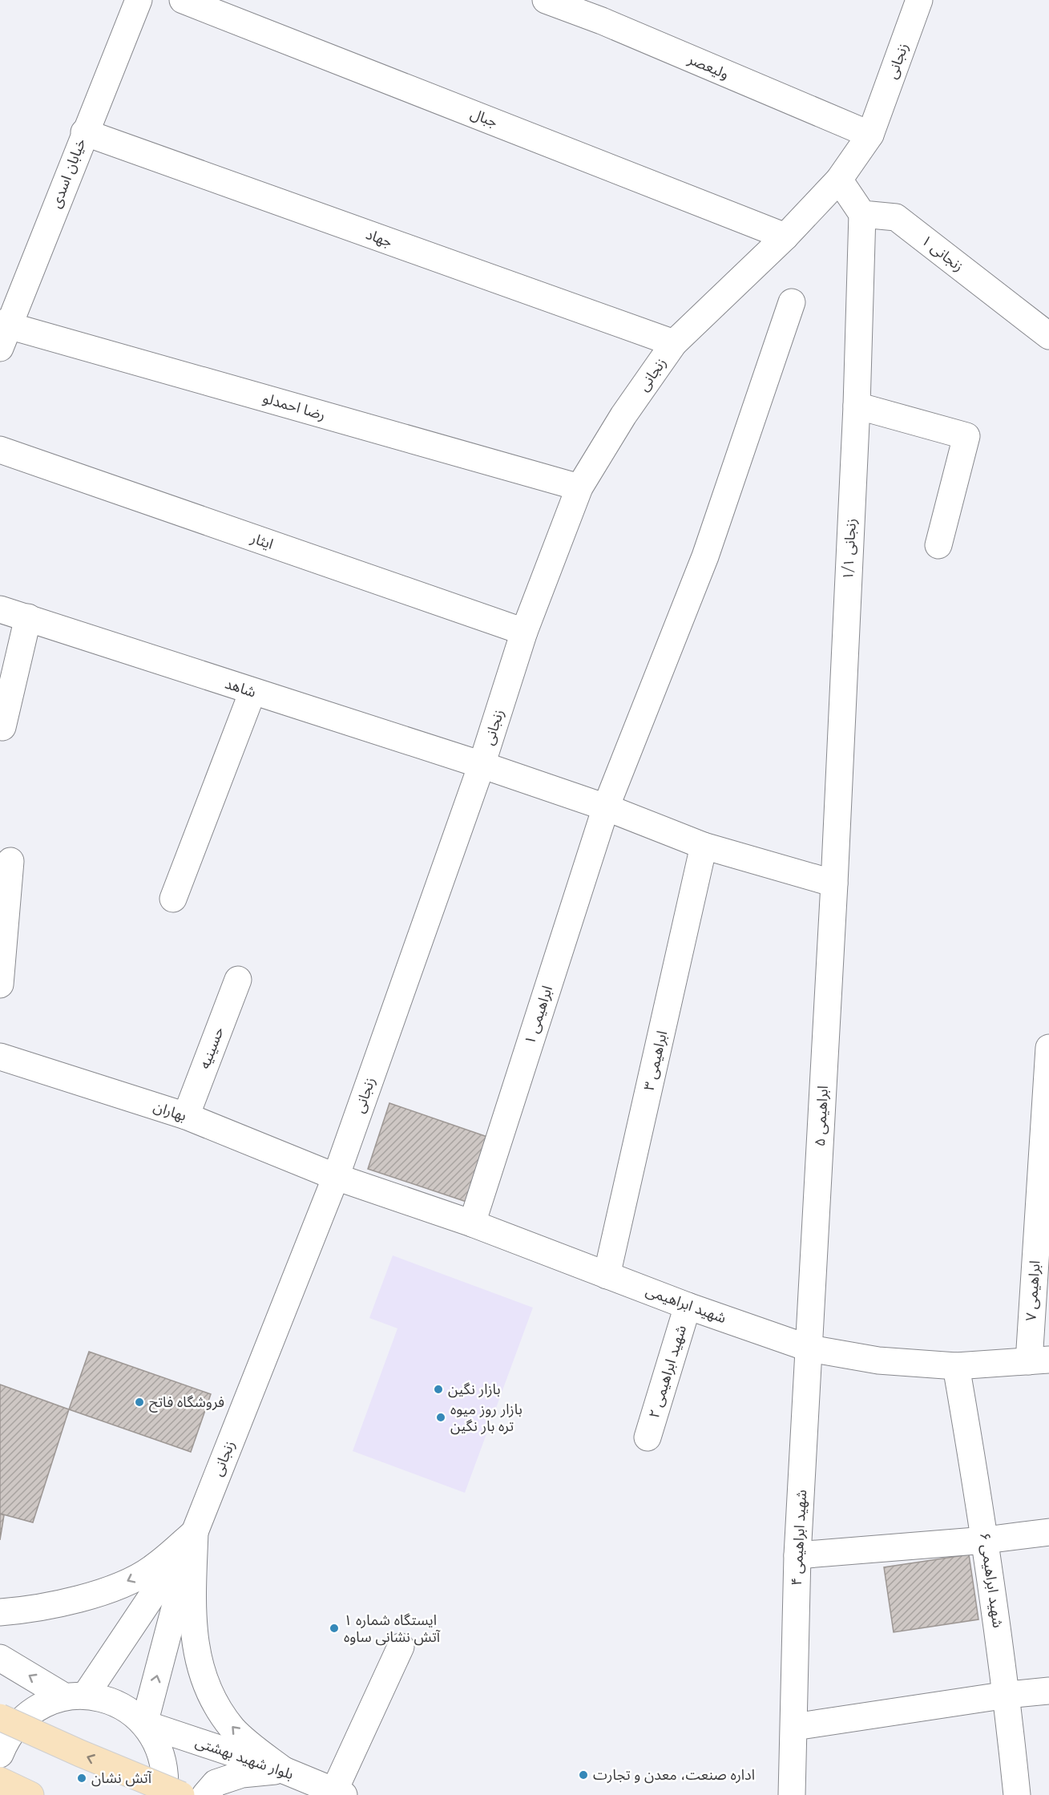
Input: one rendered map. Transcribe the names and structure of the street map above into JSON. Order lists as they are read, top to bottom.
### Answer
{
  "streets": {
    "street": [
      "زنجانی",
      "ولیعصر",
      "جبال",
      "خیابان اسدی",
      "جهاد",
      "زنجانی ۱",
      "رضا احمدلو",
      "ایثار",
      "زنجانی ۱/۱",
      "شاهد",
      "ابراهیمی ۱",
      "حسینیه",
      "ابراهیمی ۳",
      "بهاران",
      "ابراهیمی ۵",
      "ابراهیمی ۷",
      "شهید ابراهیمی",
      "شهید ابراهیمی ۲",
      "شهید ابراهیمی ۴",
      "شهید ابراهیمی ۶",
      "بلوار شهید بهشتی"
    ]
  },
  "crossings": [
    ["زنجانی", "ولیعصر"],
    ["زنجانی", "جبال"],
    ["زنجانی", "جهاد"],
    ["زنجانی", "رضا احمدلو"],
    ["زنجانی", "ایثار"],
    ["زنجانی", "شاهد"],
    ["زنجانی", "بهاران"],
    ["زنجانی", "شهید ابراهیمی"],
    ["خیابان اسدی", "جهاد"],
    ["خیابان اسدی", "رضا احمدلو"],
    ["زنجانی ۱", "زنجانی ۱/۱"],
    ["زنجانی ۱/۱", "شاهد"],
    ["زنجانی ۱/۱", "ابراهیمی ۵"],
    ["شاهد", "ابراهیمی ۱"],
    ["شاهد", "ابراهیمی ۳"],
    ["شاهد", "ابراهیمی ۵"],
    ["ابراهیمی ۱", "شهید ابراهیمی"],
    ["حسینیه", "بهاران"],
    ["ابراهیمی ۳", "شهید ابراهیمی"],
    ["بهاران", "شهید ابراهیمی"],
    ["ابراهیمی ۵", "شهید ابراهیمی"],
    ["ابراهیمی ۵", "شهید ابراهیمی ۴"],
    ["ابراهیمی ۷", "شهید ابراهیمی"],
    ["شهید ابراهیمی", "شهید ابراهیمی ۲"],
    ["شهید ابراهیمی", "شهید ابراهیمی ۴"],
    ["شهید ابراهیمی", "شهید ابراهیمی ۶"]
  ],
  "places": [
    "بازار نگین",
    "فروشگاه فاتح",
    "بازار روز میوه تره بار نگین",
    "ایستگاه شماره ۱ آتش نشانی ساوه",
    "اداره صنعت، معدن و تجارت",
    "آتش نشان"
  ]
}
